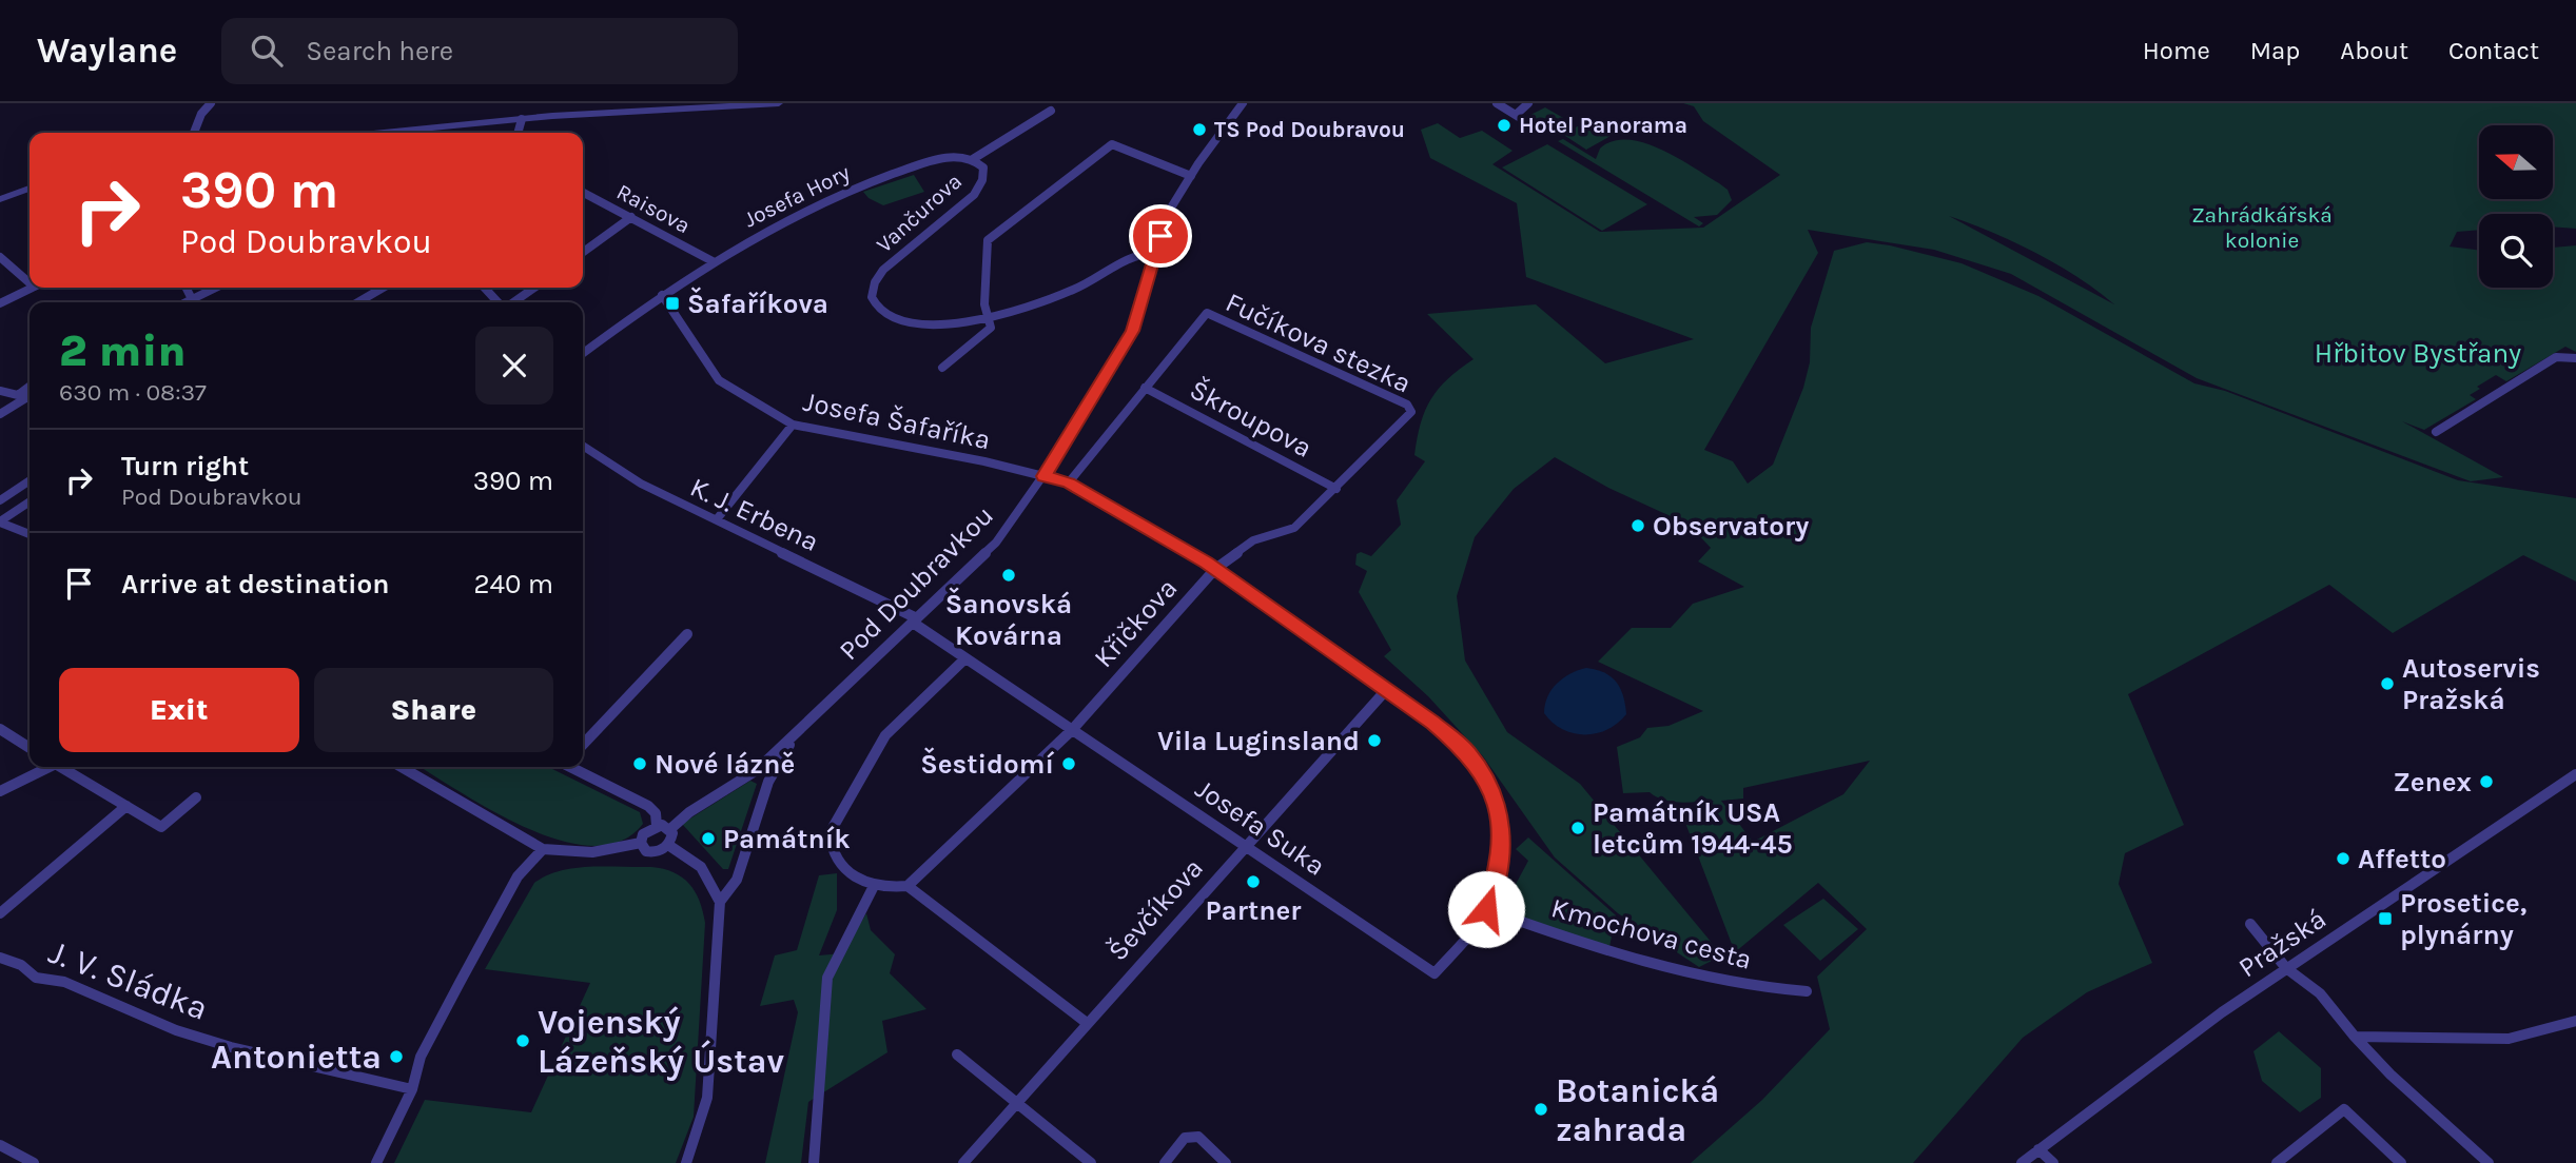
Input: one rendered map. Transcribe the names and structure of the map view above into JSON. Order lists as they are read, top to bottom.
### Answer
{
  "streets": {
    "street": [
      "Josefa Hory",
      "Raisova",
      "Vančurova",
      "Fučíkova stezka",
      "Škroupova",
      "Josefa Šafaříka",
      "K. J. Erbena",
      "Pod Doubravkou",
      "Křičkova",
      "Josefa Suka",
      "Ševčíkova",
      "Kmochova cesta",
      "Pražská",
      "J. V. Sládka"
    ]
  },
  "crossings": [
    ["Josefa Hory", "Raisova"],
    ["Josefa Hory", "Vančurova"],
    ["Josefa Hory", "Josefa Šafaříka"],
    ["Vančurova", "Pod Doubravkou"],
    ["Fučíkova stezka", "Škroupova"],
    ["Fučíkova stezka", "Křičkova"],
    ["Škroupova", "Křičkova"],
    ["Josefa Šafaříka", "Pod Doubravkou"],
    ["Josefa Šafaříka", "Křičkova"],
    ["Josefa Šafaříka", "Josefa Suka"],
    ["Josefa Šafaříka", "Ševčíkova"],
    ["Josefa Šafaříka", "Kmochova cesta"],
    ["K. J. Erbena", "Pod Doubravkou"],
    ["K. J. Erbena", "Josefa Suka"],
    ["Pod Doubravkou", "Josefa Suka"],
    ["Křičkova", "Josefa Suka"],
    ["Josefa Suka", "Ševčíkova"],
    ["Josefa Suka", "Kmochova cesta"]
  ],
  "parks": ["Zahrádkářská kolonie", "Hřbitov Bystřany"],
  "places": {
    "other": [
      "Hotel Panorama",
      "TS Pod Doubravou",
      "Observatory",
      "Šanovská Kovárna",
      "Autoservis Pražská",
      "Vila Luginsland",
      "Nové lázně",
      "Šestidomí",
      "Zenex",
      "Památník USA letcům 1944-45",
      "Památník",
      "Affetto",
      "Partner",
      "Vojenský Lázeňský Ústav",
      "Antonietta",
      "Botanická zahrada"
    ],
    "transit": ["Šafaříkova", "Prosetice, plynárny"]
  },
  "north": "left",
  "page": {
    "header": "Waylane",
    "search": "Search here",
    "nav": [
      "Home",
      "Map",
      "About",
      "Contact"
    ],
    "turn": ["390 m", "Pod Doubravkou"],
    "heading": ["2 min", "630 m · 08:37"],
    "list": [
      {
        "name": "Turn right",
        "note": "Pod Doubravkou",
        "value": "390 m"
      },
      {
        "name": "Arrive at destination",
        "value": "240 m"
      }
    ],
    "buttons": ["Exit", "Share"]
  }
}
